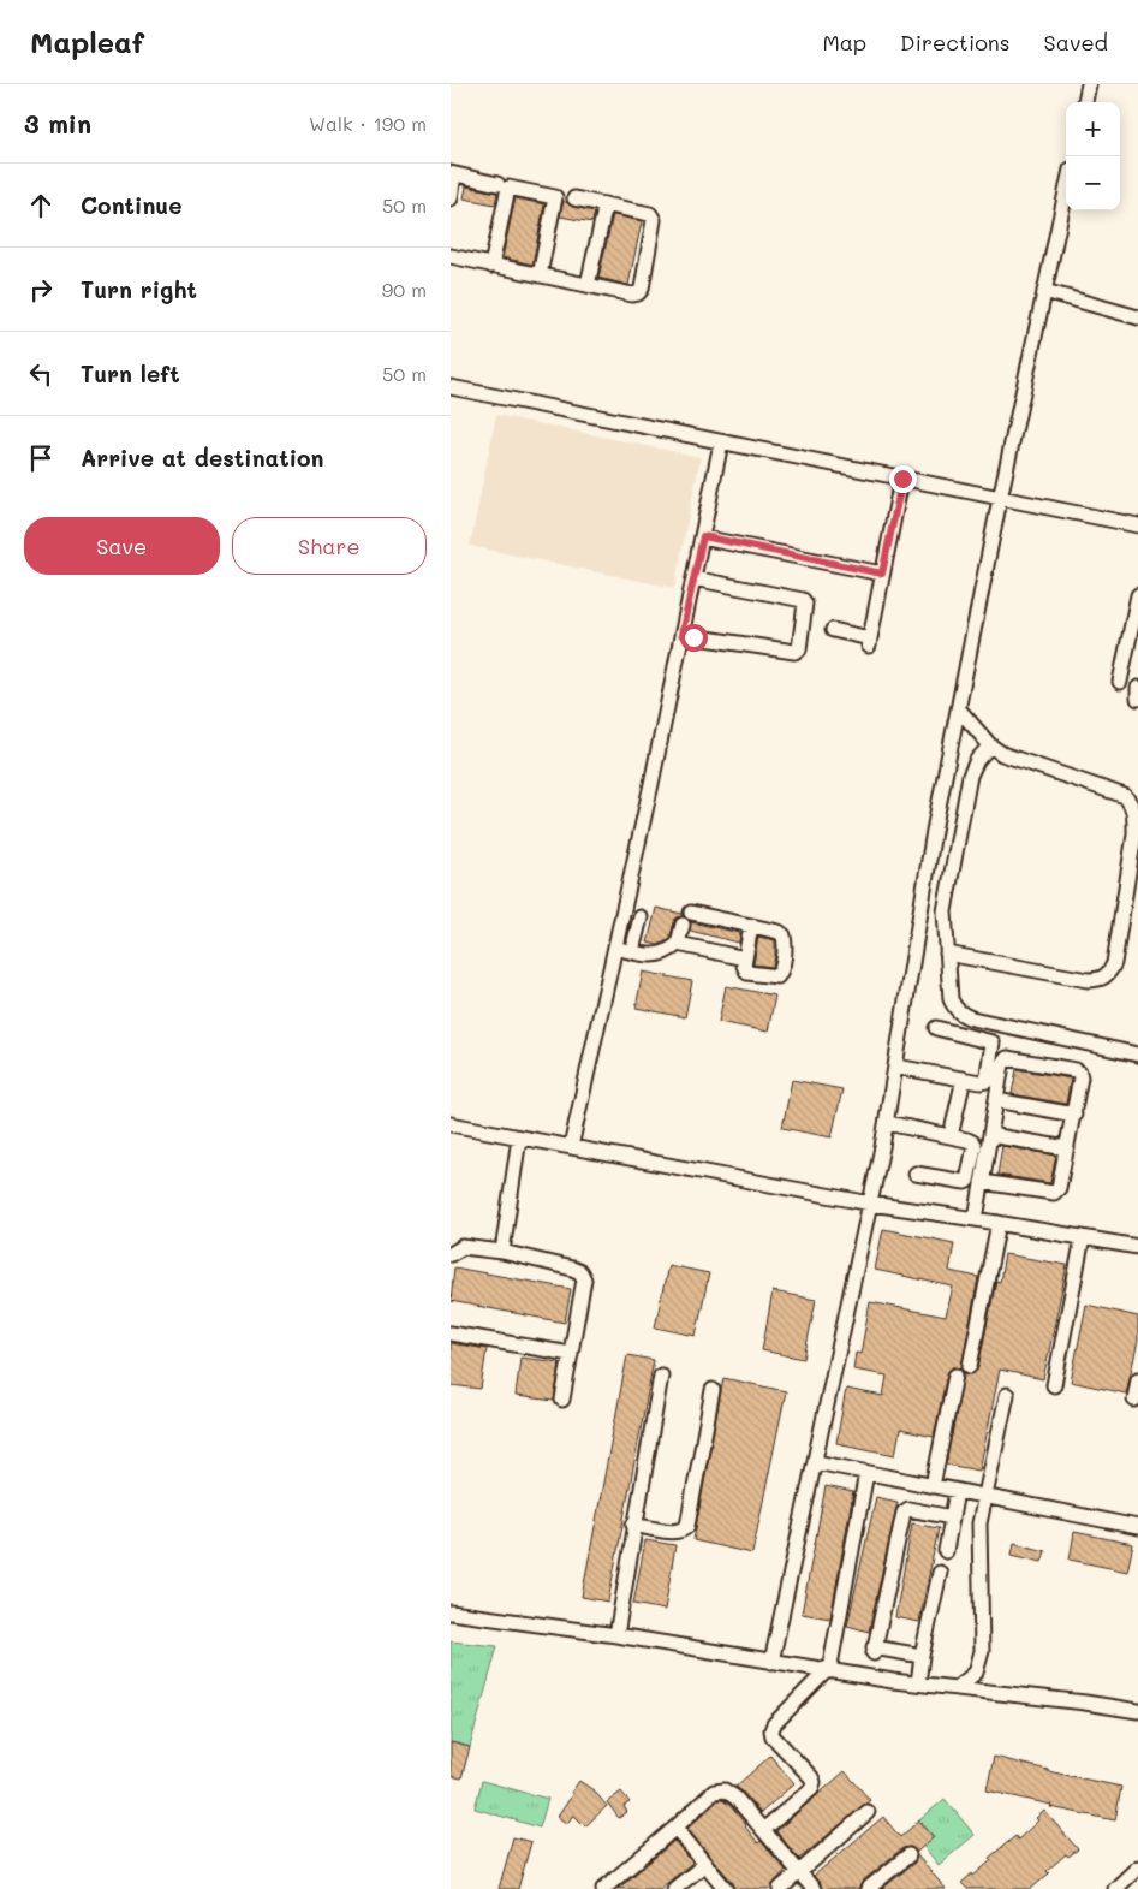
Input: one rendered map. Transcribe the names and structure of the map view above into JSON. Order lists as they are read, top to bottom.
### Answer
{
  "page": {
    "header": "Mapleaf",
    "nav": ["Map", "Directions", "Saved"],
    "heading": ["3 min", "Walk · 190 m"],
    "map_buttons": ["+", "−"],
    "list": [
      ["Continue", "50 m"],
      ["Turn right", "90 m"],
      ["Turn left", "50 m"],
      "Arrive at destination"
    ],
    "buttons": ["Save", "Share"]
  }
}
